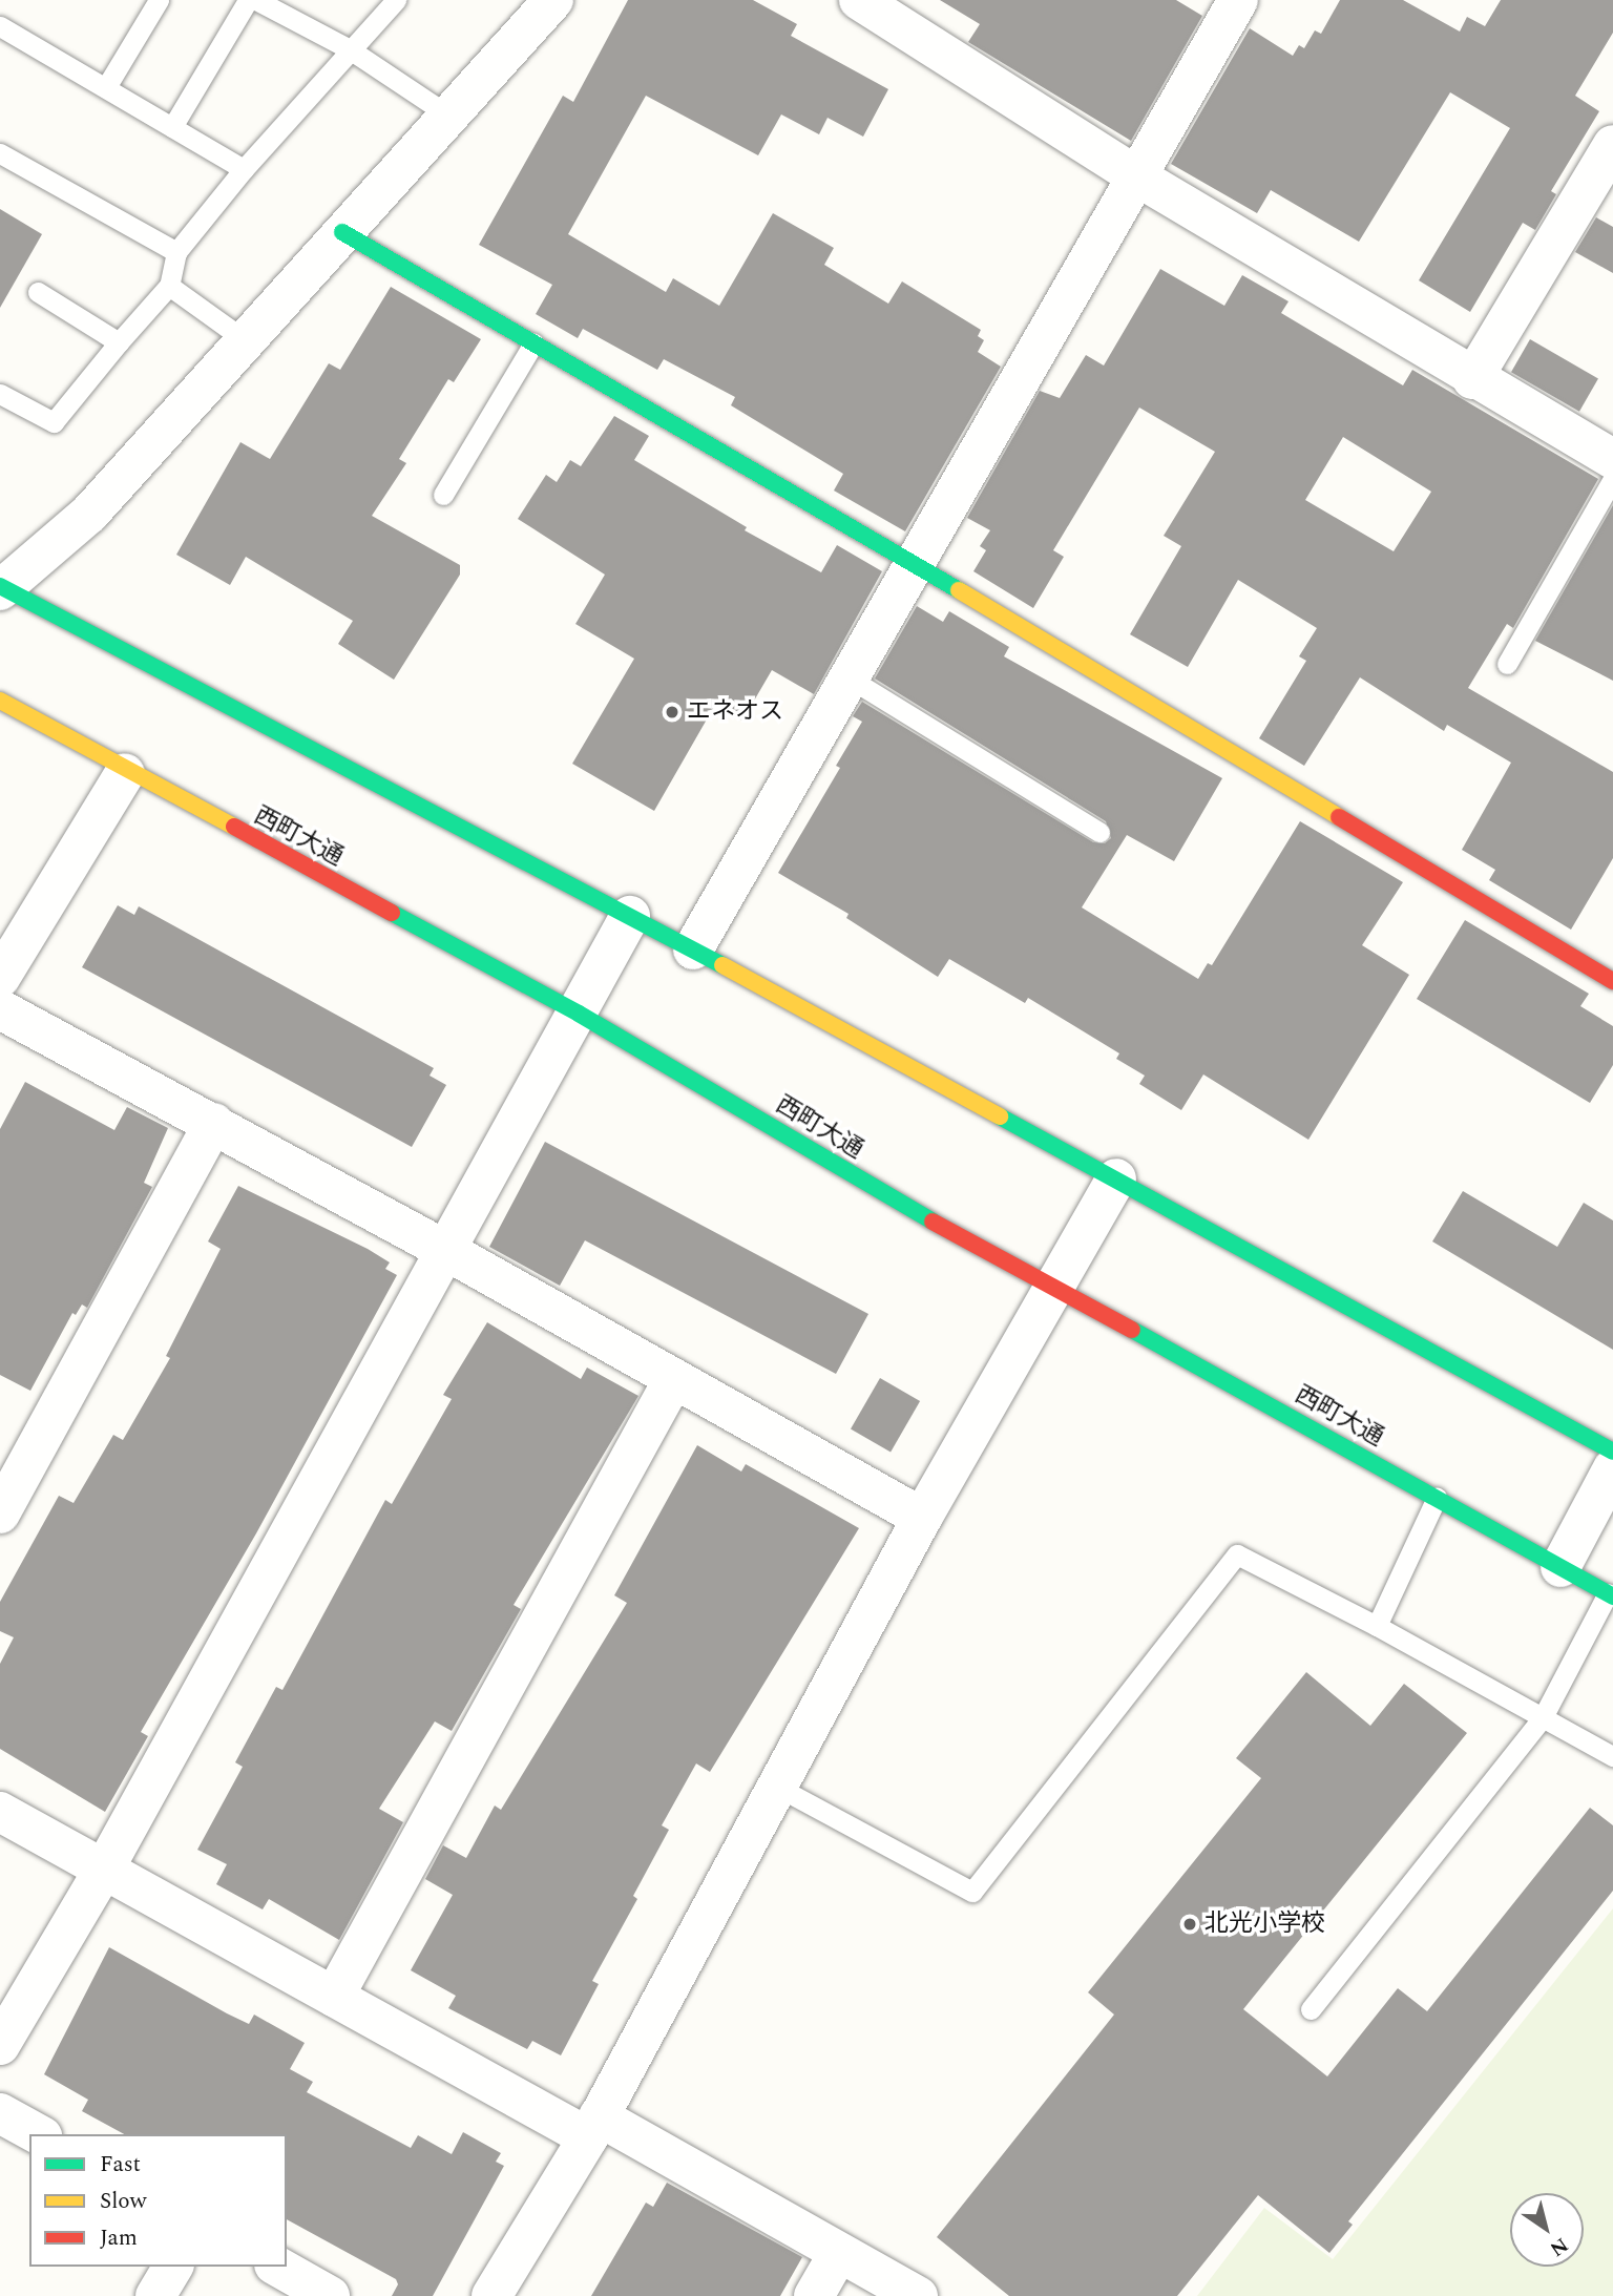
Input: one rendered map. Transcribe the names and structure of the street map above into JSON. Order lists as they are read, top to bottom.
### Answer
{
  "streets": {
    "street": ["西町大通"]
  },
  "places": ["エネオス", "北光小学校"],
  "legend": ["Fast", "Slow", "Jam"],
  "north": "bottom right"
}
